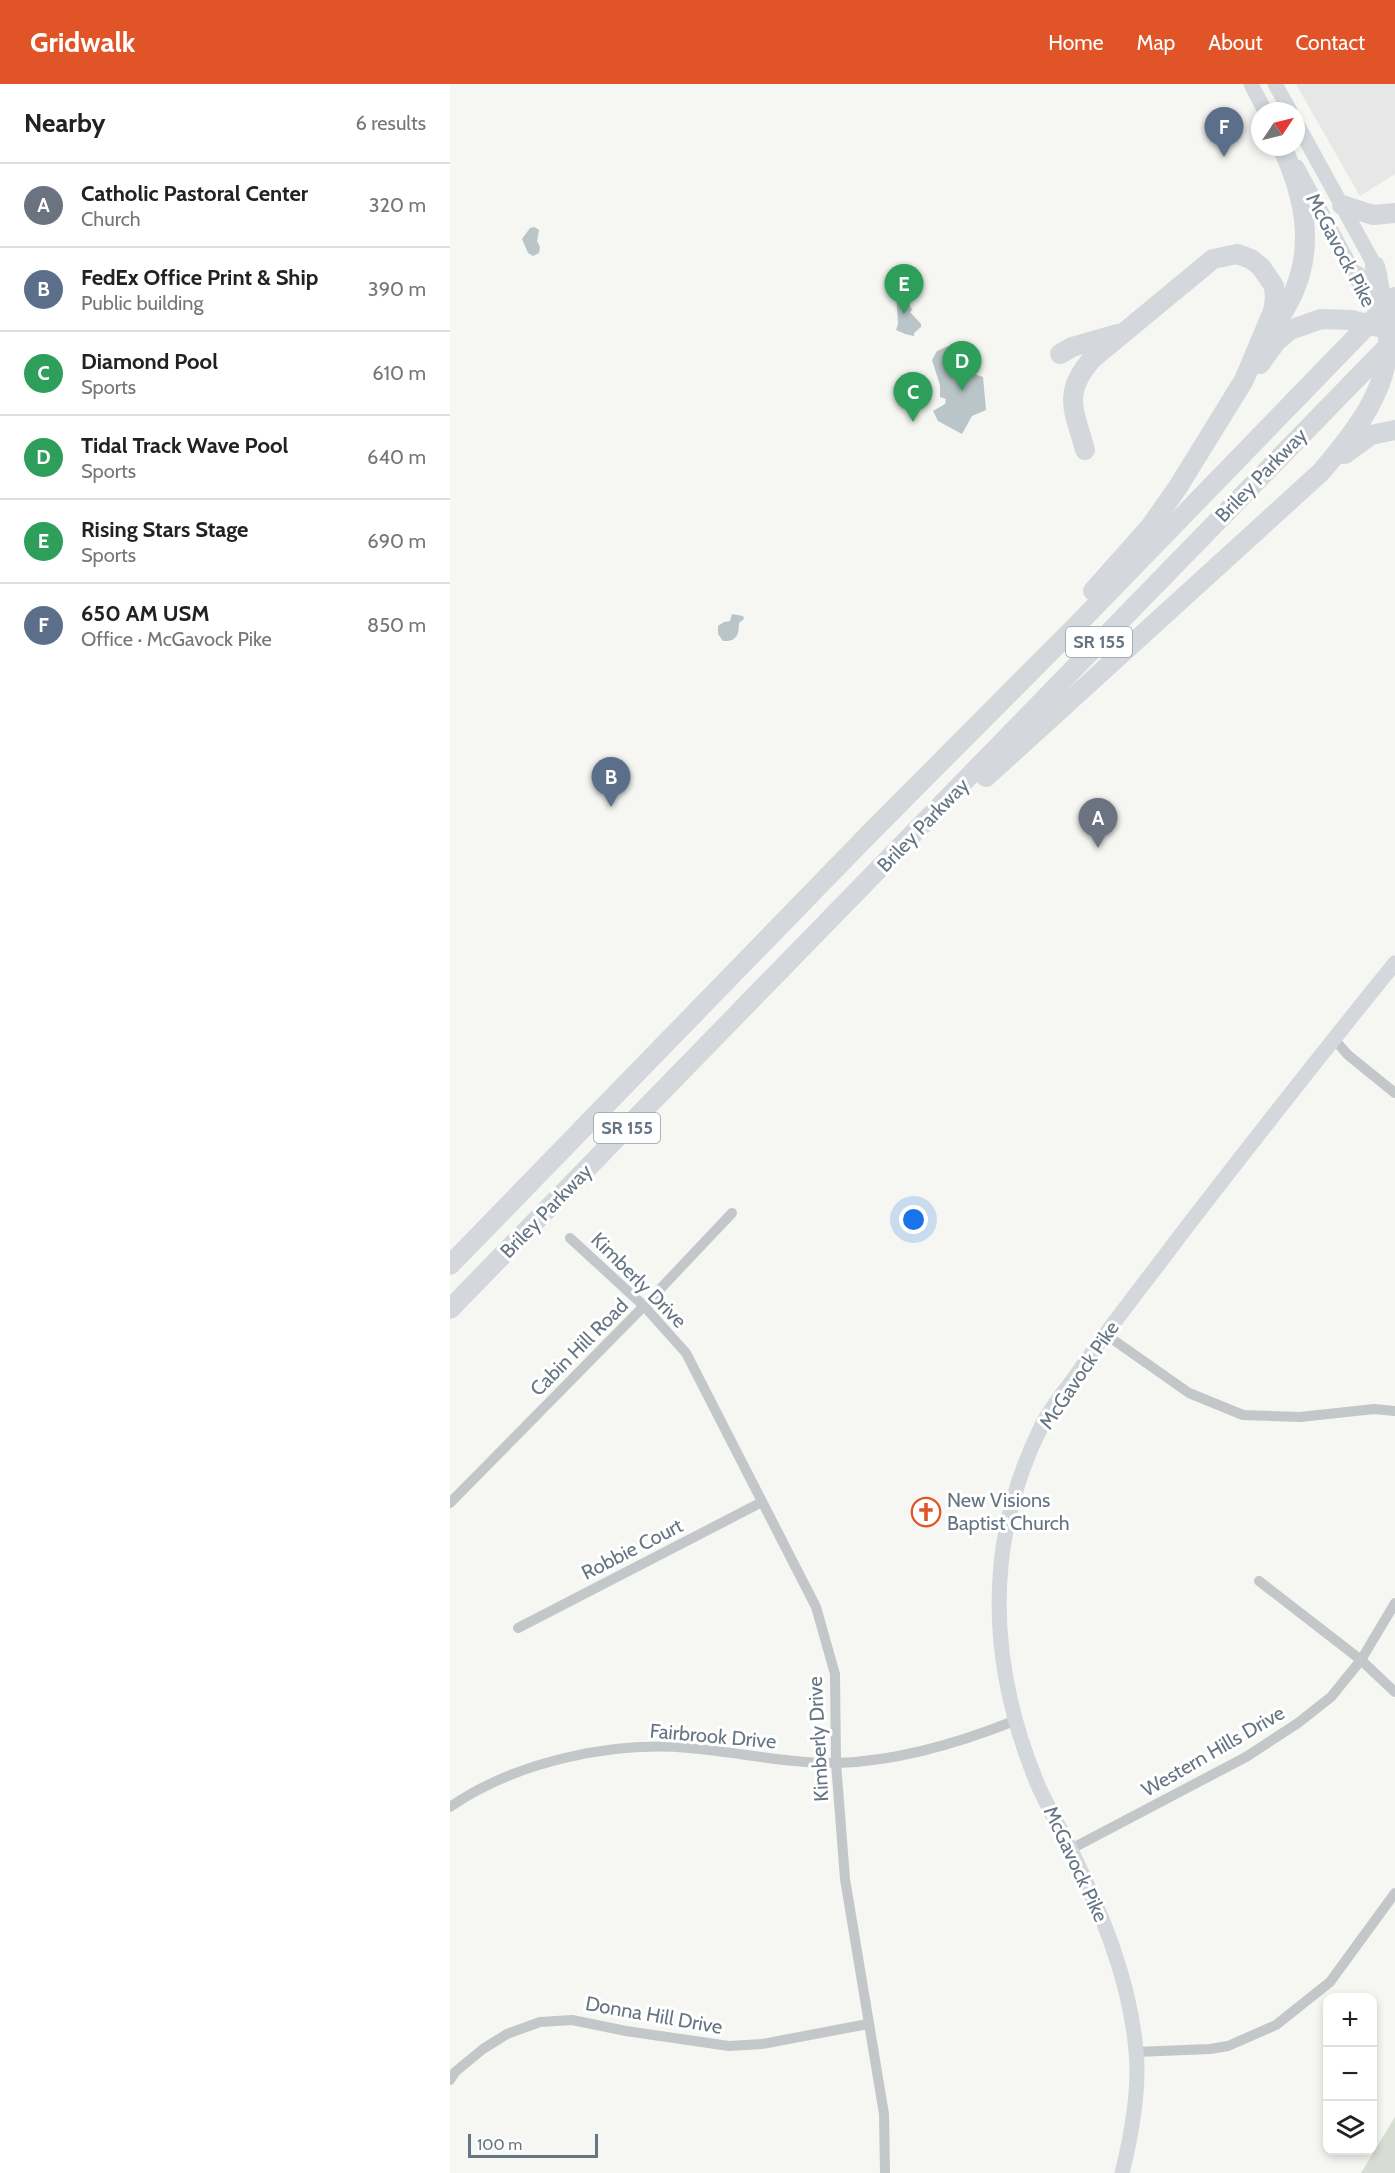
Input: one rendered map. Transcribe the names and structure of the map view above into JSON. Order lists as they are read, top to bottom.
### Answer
{
  "streets": {
    "highway": ["Briley Parkway", "SR 155"],
    "main road": ["McGavock Pike"],
    "street": [
      "Kimberly Drive",
      "Cabin Hill Road",
      "Robbie Court",
      "Fairbrook Drive",
      "Western Hills Drive",
      "Donna Hill Drive"
    ]
  },
  "crossings": [
    ["McGavock Pike", "Briley Parkway"],
    ["McGavock Pike", "Fairbrook Drive"],
    ["McGavock Pike", "Western Hills Drive"],
    ["Kimberly Drive", "Cabin Hill Road"],
    ["Kimberly Drive", "Robbie Court"],
    ["Kimberly Drive", "Fairbrook Drive"],
    ["Kimberly Drive", "Donna Hill Drive"]
  ],
  "places": {
    "church": ["New Visions Baptist Church"]
  },
  "scale_bar": "100 m",
  "north": "top right",
  "page": {
    "header": "Gridwalk",
    "nav": [
      "Home",
      "Map",
      "About",
      "Contact"
    ],
    "heading": ["Nearby", "6 results"],
    "pins": [
      "F",
      "E",
      "D",
      "C",
      "B",
      "A"
    ],
    "list": [
      {
        "mark": "A",
        "name": "Catholic Pastoral Center",
        "note": "Church",
        "value": "320 m"
      },
      {
        "mark": "B",
        "name": "FedEx Office Print & Ship",
        "note": "Public building",
        "value": "390 m"
      },
      {
        "mark": "C",
        "name": "Diamond Pool",
        "note": "Sports",
        "value": "610 m"
      },
      {
        "mark": "D",
        "name": "Tidal Track Wave Pool",
        "note": "Sports",
        "value": "640 m"
      },
      {
        "mark": "E",
        "name": "Rising Stars Stage",
        "note": "Sports",
        "value": "690 m"
      },
      {
        "mark": "F",
        "name": "650 AM USM",
        "note": "Office · McGavock Pike",
        "value": "850 m"
      }
    ],
    "map_buttons": ["+", "−"],
    "scale": "100 m"
  }
}
